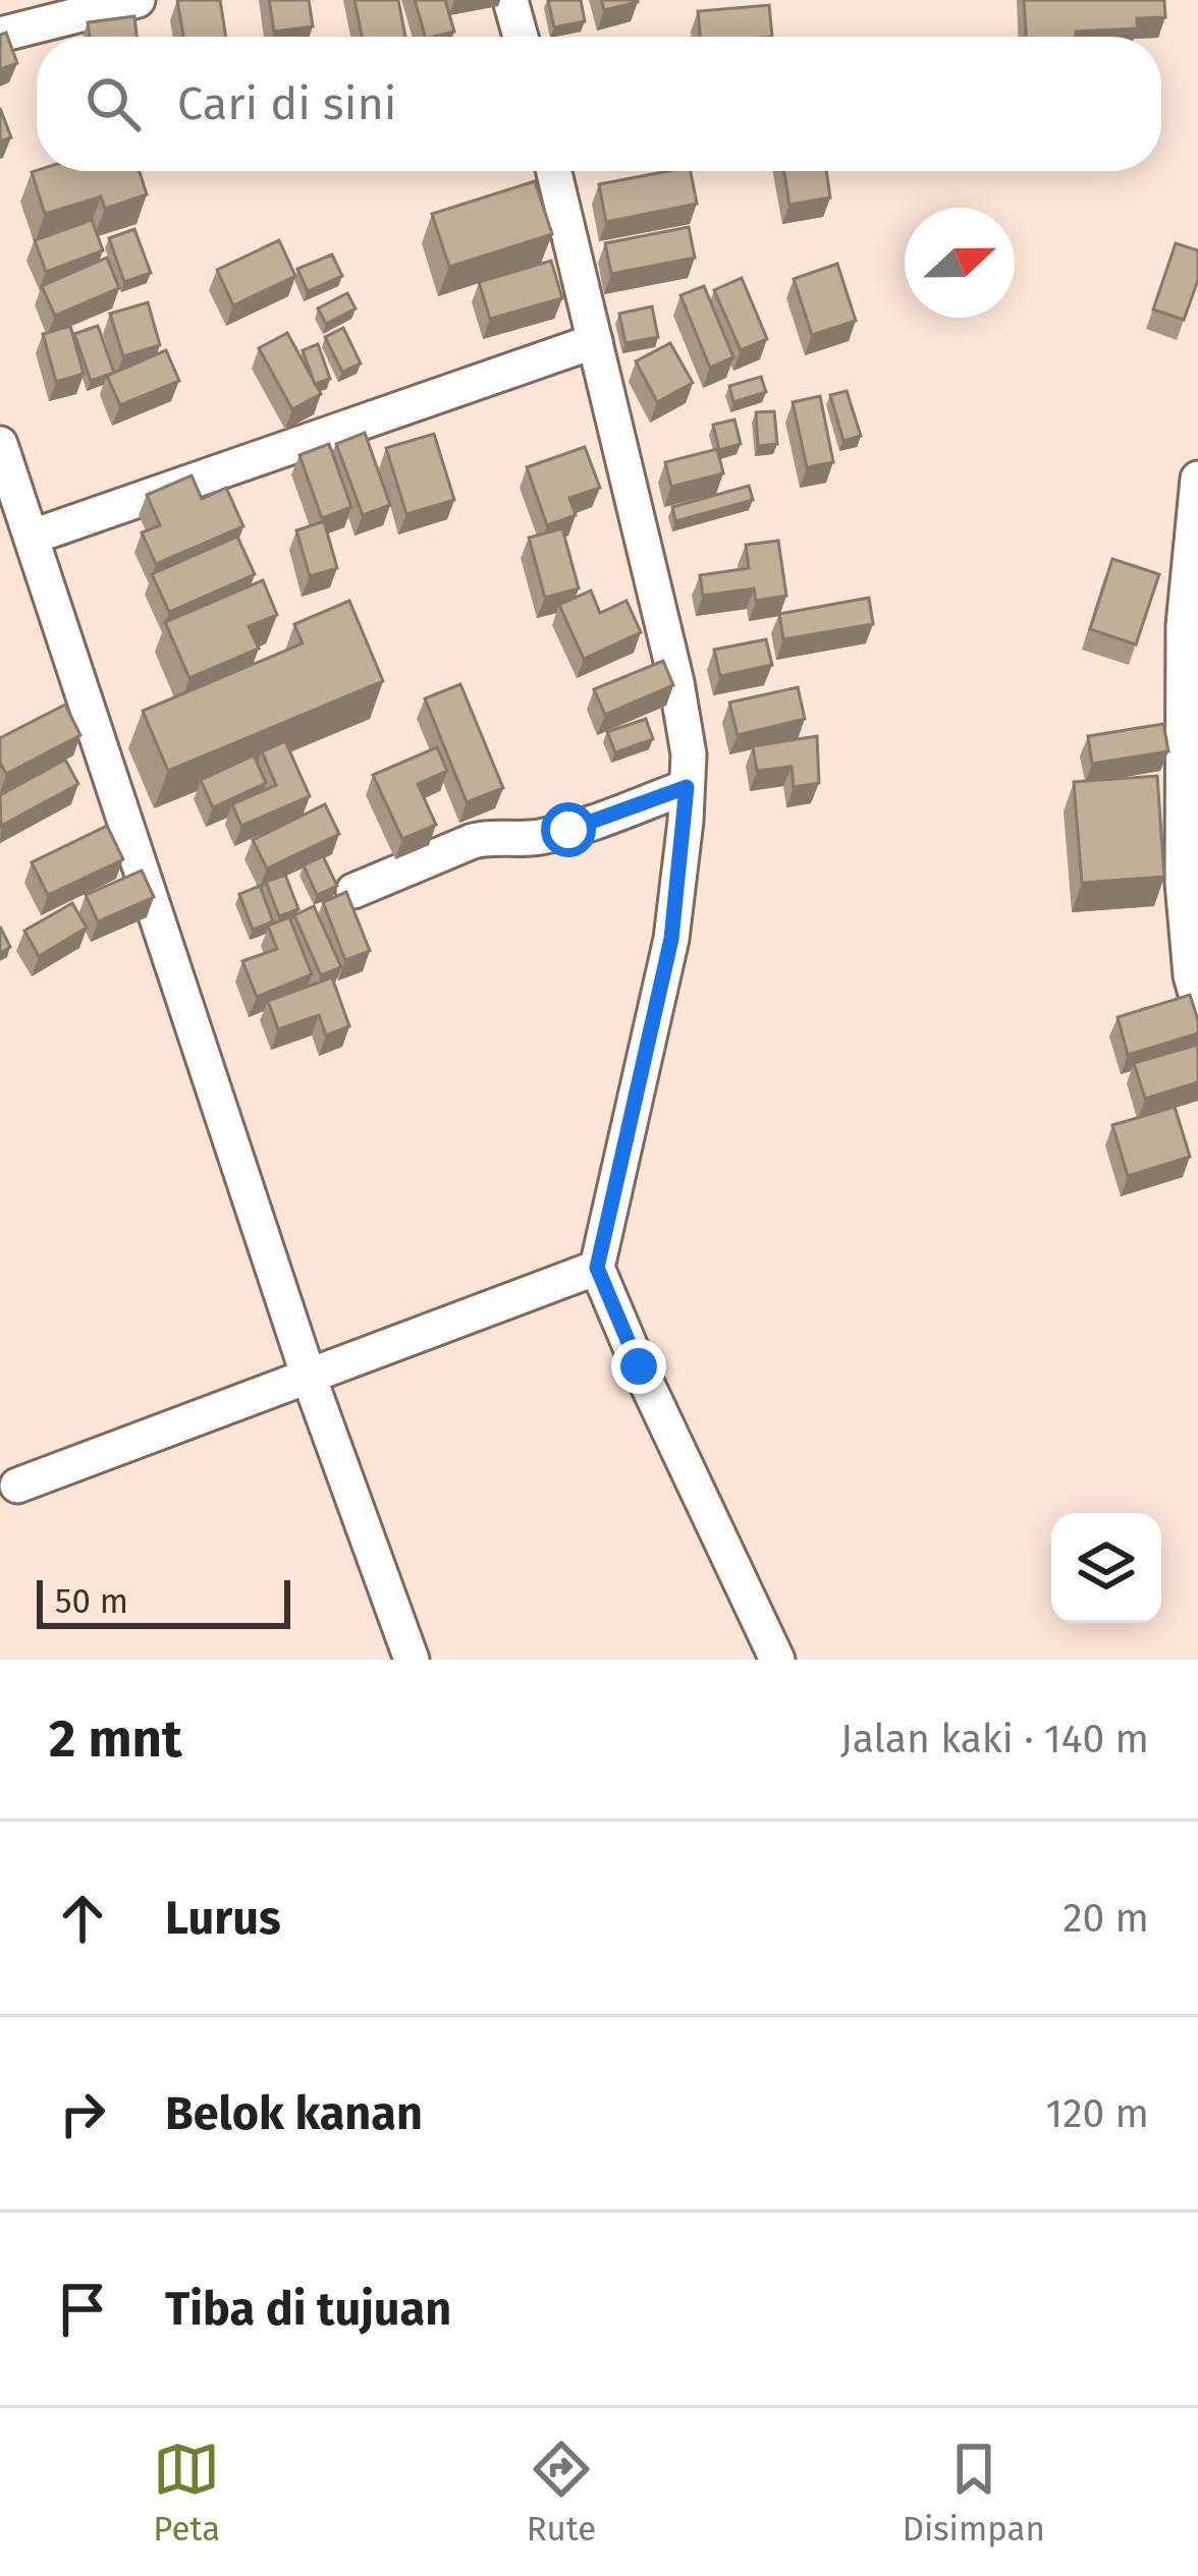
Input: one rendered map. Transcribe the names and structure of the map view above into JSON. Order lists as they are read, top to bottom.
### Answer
{
  "scale_bar": "50 m",
  "north": "right",
  "page": {
    "search": "Cari di sini",
    "scale": "50 m",
    "heading": ["2 mnt", "Jalan kaki · 140 m"],
    "list": [
      ["Lurus", "20 m"],
      ["Belok kanan", "120 m"],
      "Tiba di tujuan"
    ],
    "nav": ["Peta", "Rute", "Disimpan"]
  }
}
